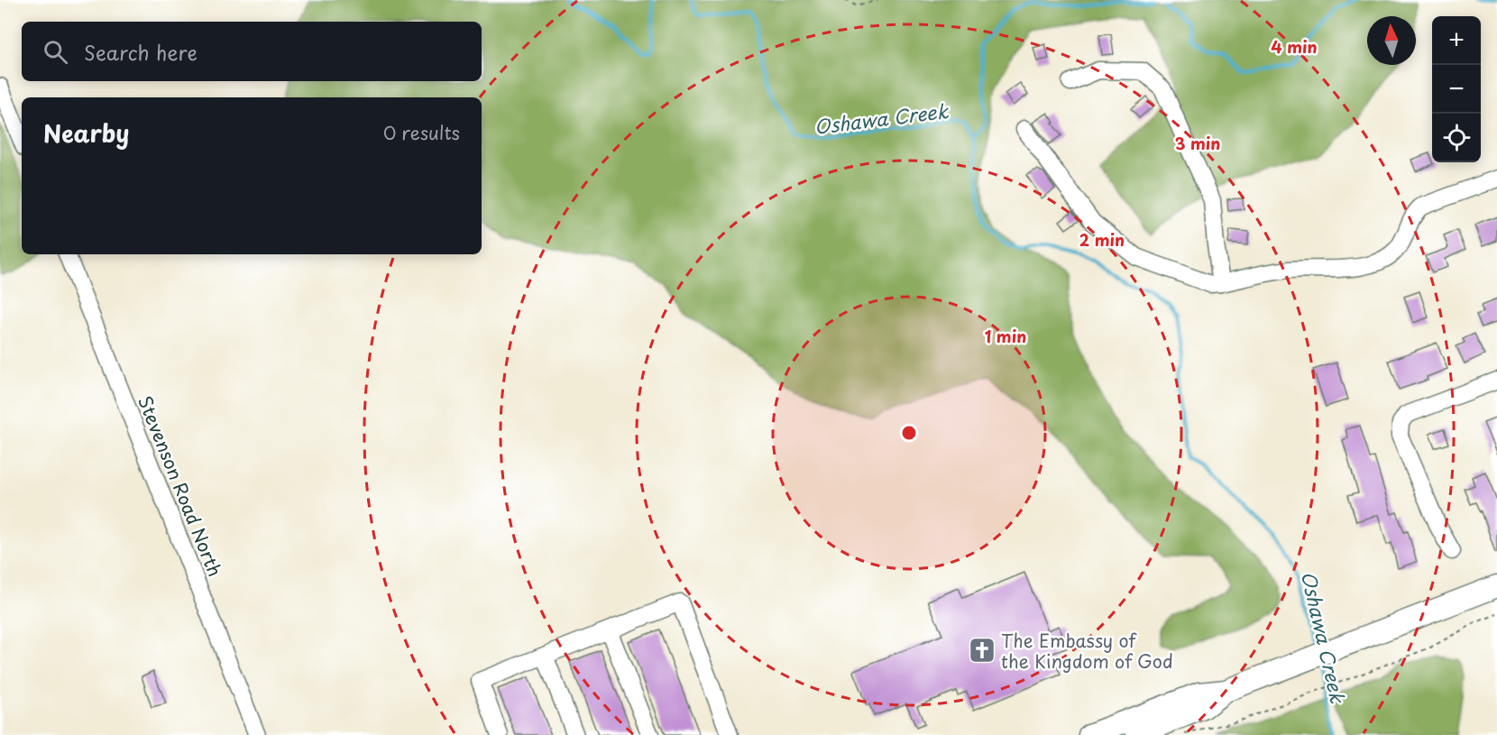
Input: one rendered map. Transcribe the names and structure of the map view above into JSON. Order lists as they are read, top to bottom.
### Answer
{
  "streets": {
    "street": ["Stevenson Road North"]
  },
  "water": ["Oshawa Creek"],
  "places": {
    "church": ["The Embassy of the Kingdom of God"]
  },
  "north": "top",
  "page": {
    "map_buttons": ["+", "−"],
    "search": "Search here",
    "heading": ["Nearby", "0 results"]
  },
  "rings": [
    "4 min",
    "3 min",
    "2 min",
    "1 min"
  ]
}
